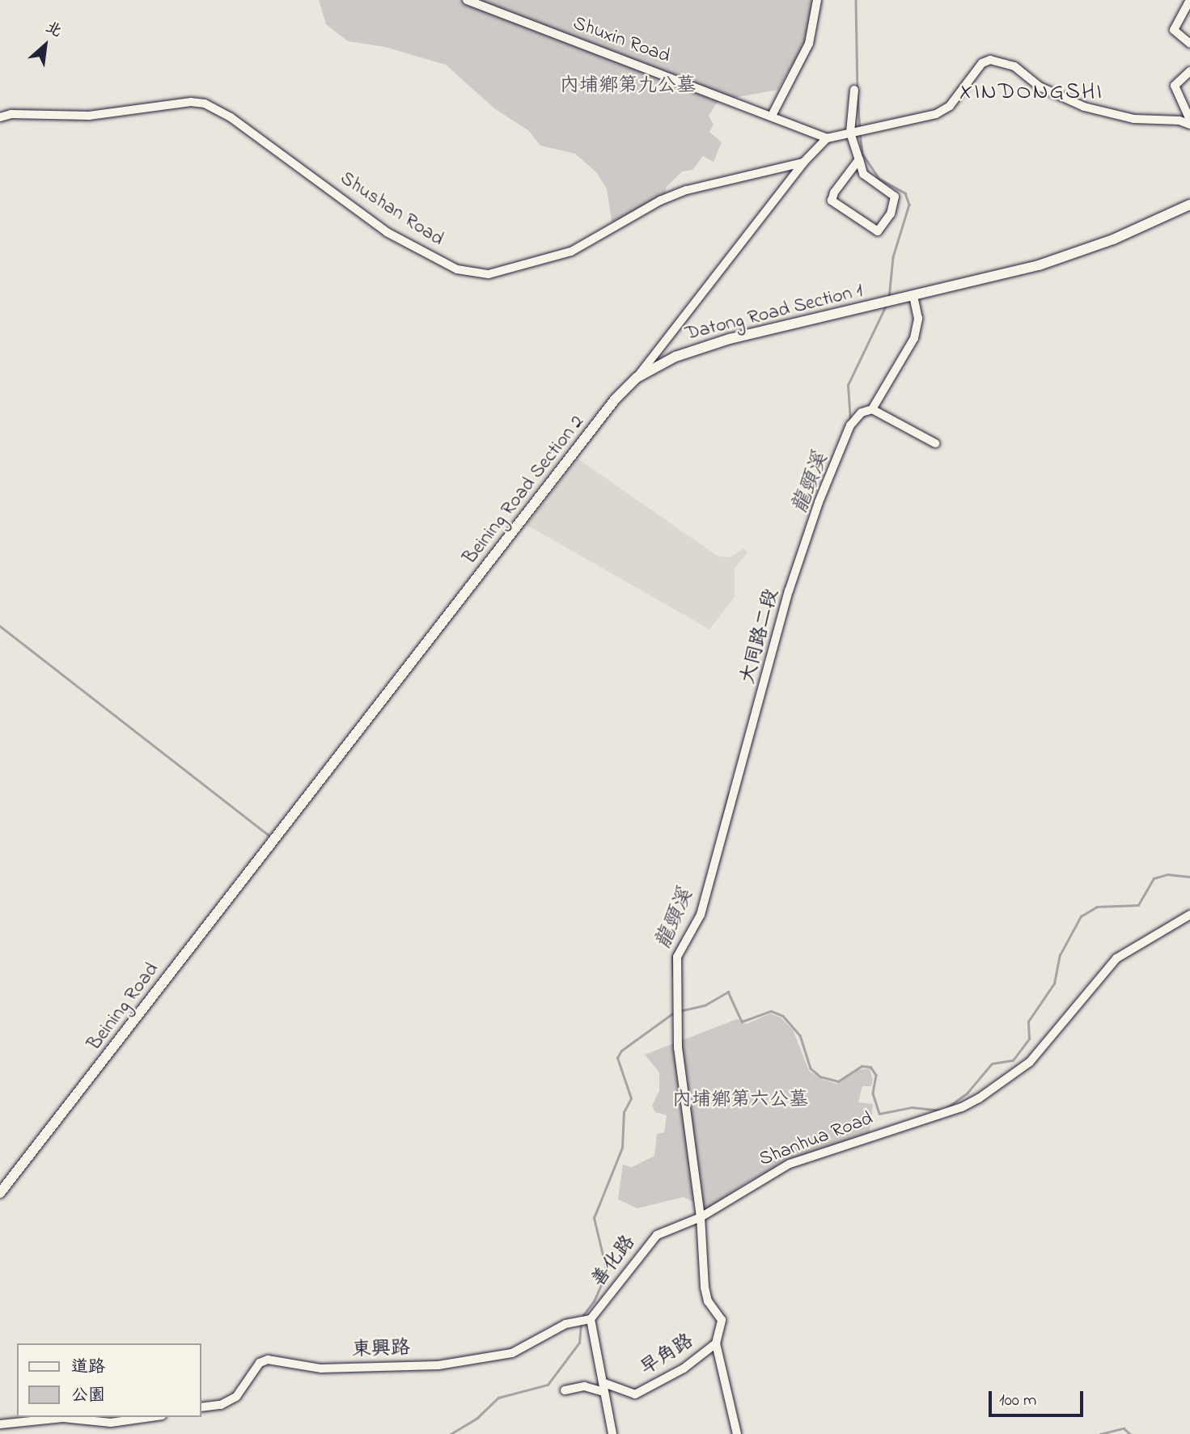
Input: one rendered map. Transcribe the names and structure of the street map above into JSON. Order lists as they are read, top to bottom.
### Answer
{
  "streets": {
    "main road": ["Datong Road Section 1", "Beining Road Section 2", "Beining Road"],
    "street": [
      "Shuxin Road",
      "Shushan Road",
      "大同路二段",
      "Shanhua Road",
      "善化路",
      "東興路",
      "早角路"
    ]
  },
  "crossings": [
    ["Shushan Road", "Beining Road Section 2"],
    ["Datong Road Section 1", "Beining Road Section 2"],
    ["Datong Road Section 1", "大同路二段"],
    ["Beining Road Section 2", "Beining Road"],
    ["大同路二段", "Shanhua Road"],
    ["大同路二段", "善化路"],
    ["大同路二段", "早角路"],
    ["Shanhua Road", "善化路"],
    ["善化路", "東興路"]
  ],
  "districts": ["XINDONGSHI"],
  "water": ["龍頸溪"],
  "parks": ["內埔鄉第九公墓", "內埔鄉第六公墓"],
  "legend": ["道路", "公園"],
  "scale_bar": "100 m",
  "north": "top right"
}
